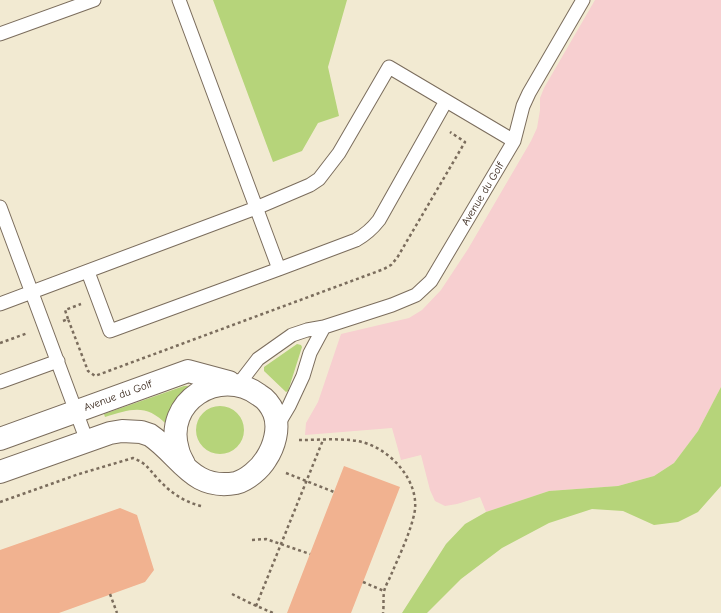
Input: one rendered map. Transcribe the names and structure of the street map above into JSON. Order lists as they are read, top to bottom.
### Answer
{
  "streets": {
    "street": ["Avenue du Golf"]
  }
}
